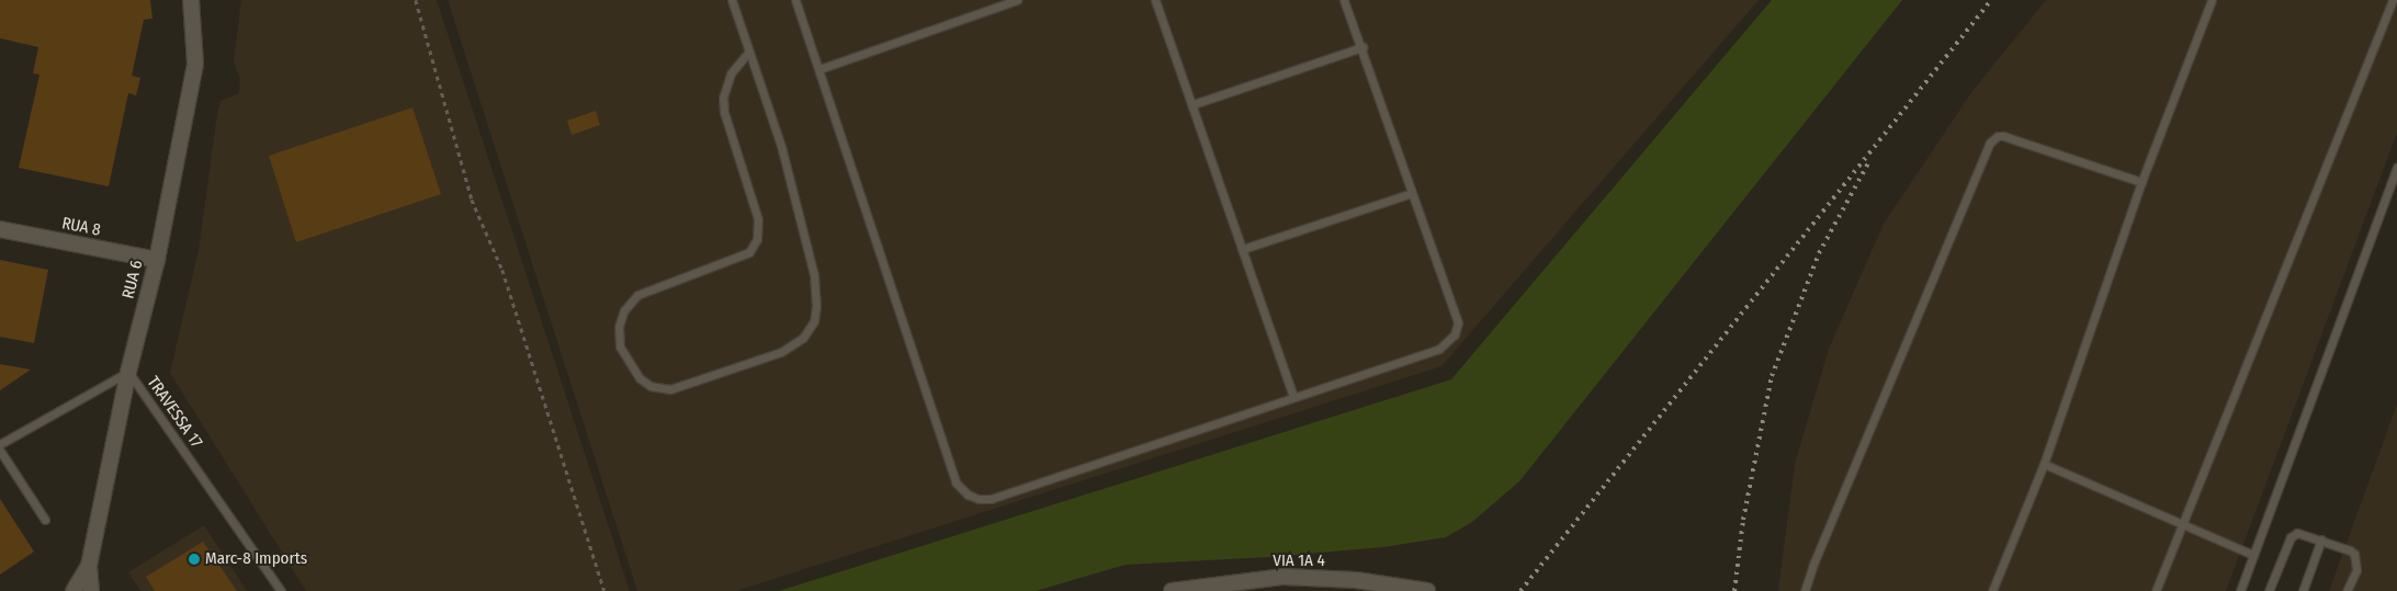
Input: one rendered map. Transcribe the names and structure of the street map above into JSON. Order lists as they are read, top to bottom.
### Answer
{
  "streets": {
    "street": ["RUA 8", "RUA 6", "VIA 1A 4"],
    "lane": ["TRAVESSA 17"]
  },
  "crossings": [
    ["RUA 8", "RUA 6"],
    ["RUA 6", "TRAVESSA 17"]
  ],
  "places": ["Marc-8 Imports"]
}
